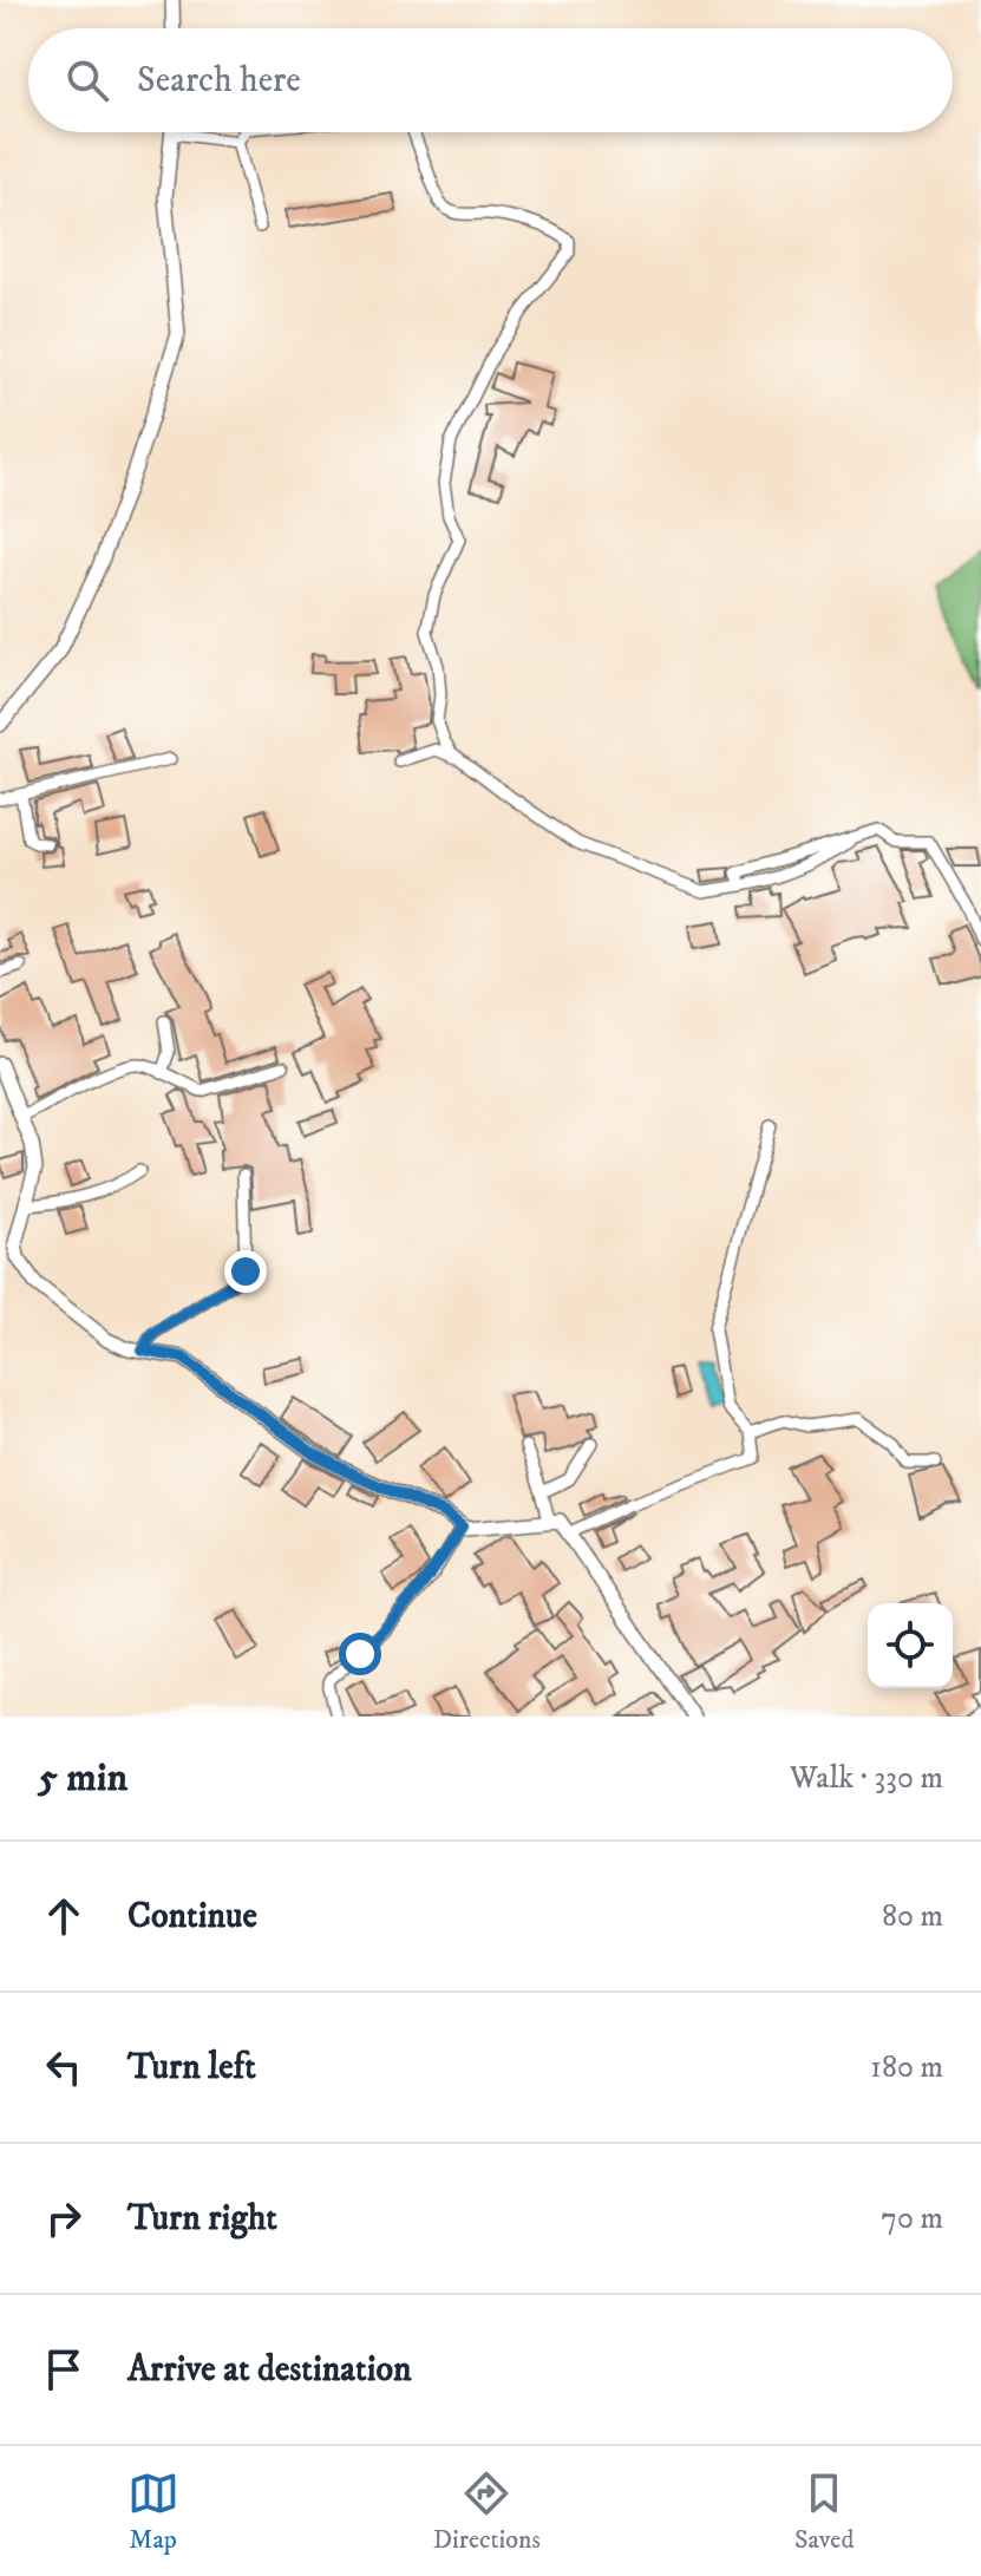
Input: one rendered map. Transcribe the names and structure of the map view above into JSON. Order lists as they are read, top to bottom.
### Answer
{
  "page": {
    "search": "Search here",
    "heading": ["5 min", "Walk · 330 m"],
    "list": [
      ["Continue", "80 m"],
      ["Turn left", "180 m"],
      ["Turn right", "70 m"],
      "Arrive at destination"
    ],
    "nav": ["Map", "Directions", "Saved"]
  }
}
